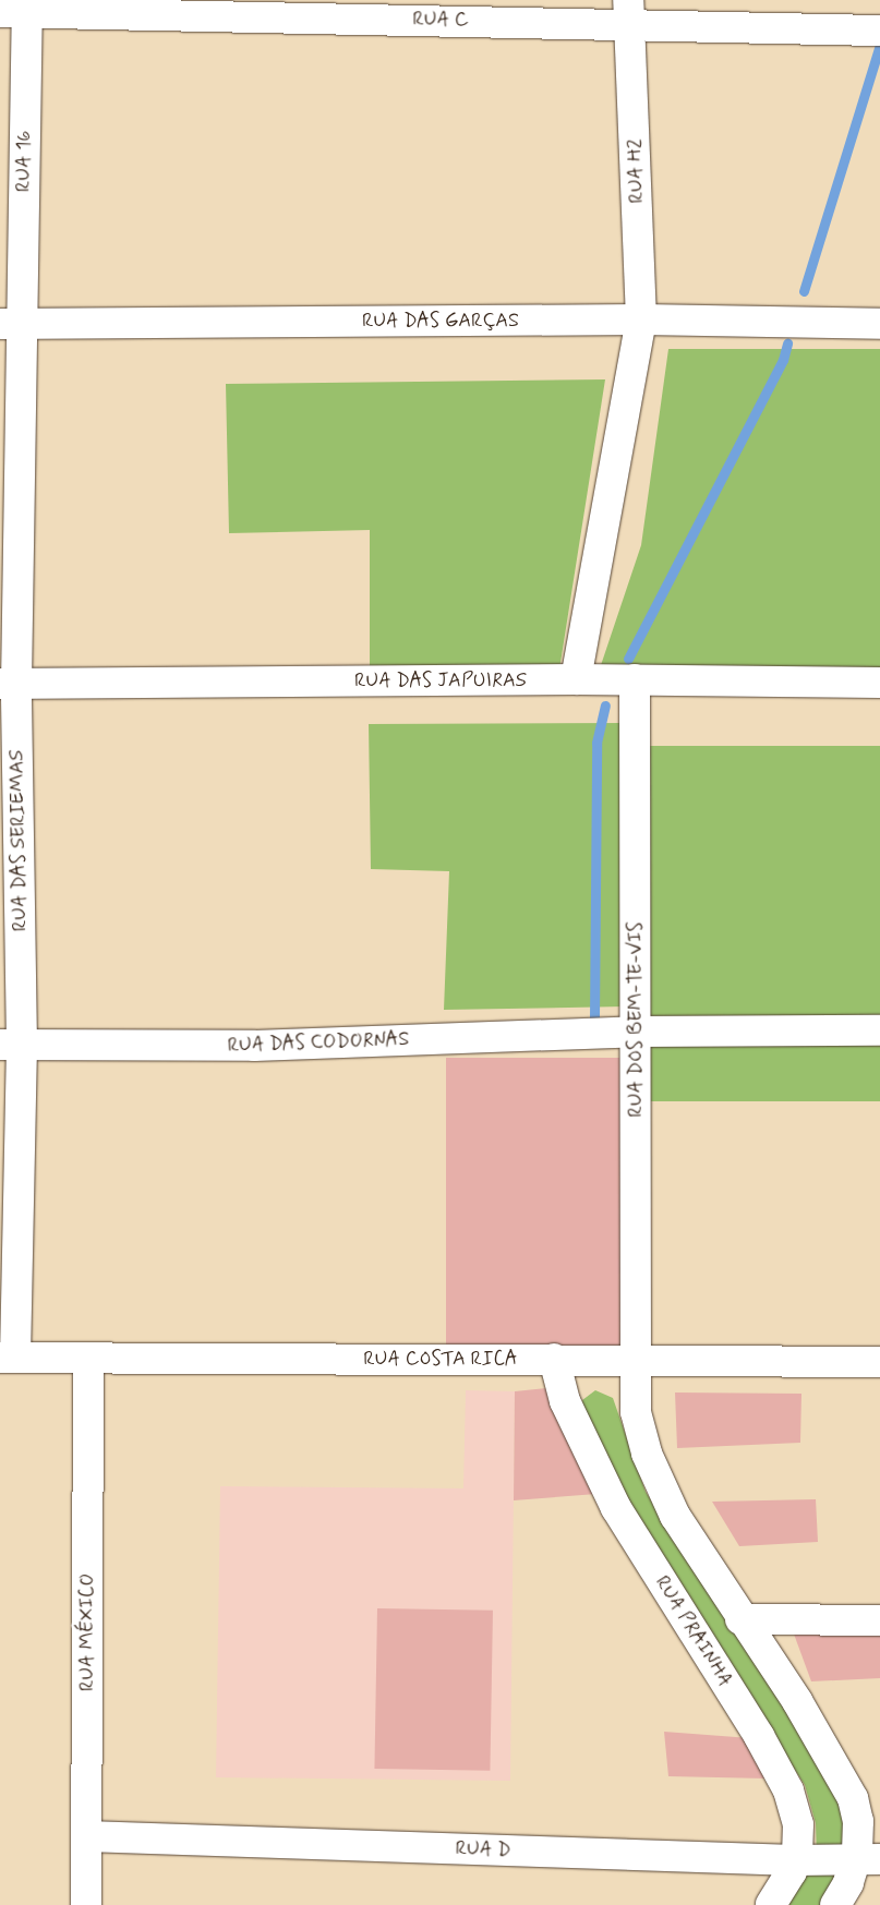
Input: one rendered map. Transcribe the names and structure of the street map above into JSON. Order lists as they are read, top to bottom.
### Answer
{
  "streets": {
    "street": [
      "RUA C",
      "RUA 16",
      "RUA H2",
      "RUA DAS GARÇAS",
      "RUA DAS JAPUIRAS",
      "RUA DAS SERIEMAS",
      "RUA DOS BEM-TE-VIS",
      "RUA DAS CODORNAS",
      "RUA COSTA RICA",
      "RUA PRAINHA",
      "RUA MÉXICO",
      "RUA D"
    ]
  },
  "crossings": [
    ["RUA C", "RUA 16"],
    ["RUA C", "RUA H2"],
    ["RUA 16", "RUA DAS GARÇAS"],
    ["RUA 16", "RUA DAS SERIEMAS"],
    ["RUA H2", "RUA DAS GARÇAS"],
    ["RUA H2", "RUA DAS JAPUIRAS"],
    ["RUA DAS GARÇAS", "RUA DAS SERIEMAS"],
    ["RUA DAS JAPUIRAS", "RUA DAS SERIEMAS"],
    ["RUA DAS JAPUIRAS", "RUA DOS BEM-TE-VIS"],
    ["RUA DAS SERIEMAS", "RUA DAS CODORNAS"],
    ["RUA DAS SERIEMAS", "RUA COSTA RICA"],
    ["RUA DOS BEM-TE-VIS", "RUA DAS CODORNAS"],
    ["RUA DOS BEM-TE-VIS", "RUA COSTA RICA"],
    ["RUA COSTA RICA", "RUA PRAINHA"],
    ["RUA COSTA RICA", "RUA MÉXICO"],
    ["RUA PRAINHA", "RUA D"],
    ["RUA MÉXICO", "RUA D"]
  ]
}
